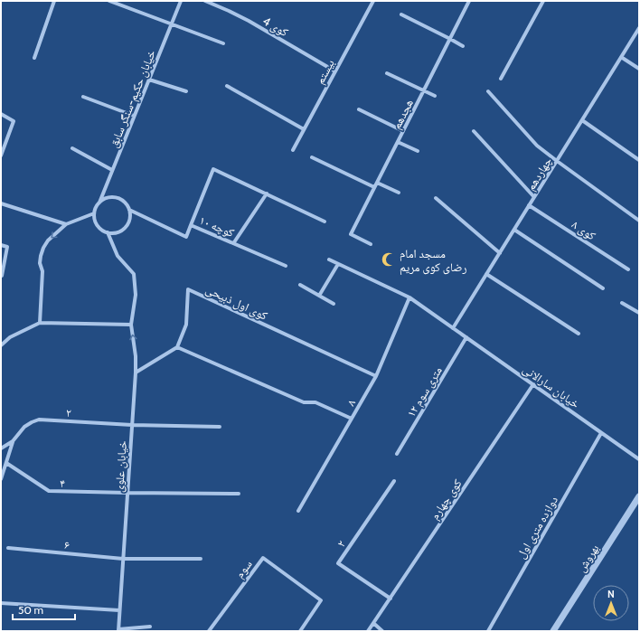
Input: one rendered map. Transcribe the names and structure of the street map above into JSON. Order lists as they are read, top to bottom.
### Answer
{
  "streets": {
    "street": [
      "کوی 4",
      "بیستم",
      "خیابان حکیم-سنگر سابق",
      "هجدهم",
      "چهاردهم",
      "کوچه ۱۰",
      "کوی ۸",
      "کوی اول ذبیحی",
      "خیابان سارالانی",
      "۱۲ متری سوم",
      "۸",
      "۲",
      "خیابان علوی",
      "۴",
      "کوی چهارم",
      "دوازده متری اول",
      "۶",
      "بهروش",
      "سوم"
    ]
  },
  "crossings": [
    ["کوی 4", "بیستم"],
    ["خیابان حکیم-سنگر سابق", "کوچه ۱۰"],
    ["خیابان حکیم-سنگر سابق", "خیابان علوی"],
    ["چهاردهم", "کوی ۸"],
    ["چهاردهم", "خیابان سارالانی"],
    ["کوچه ۱۰", "خیابان علوی"],
    ["کوی اول ذبیحی", "۸"],
    ["خیابان سارالانی", "۱۲ متری سوم"],
    ["خیابان سارالانی", "۸"],
    ["خیابان سارالانی", "کوی چهارم"],
    ["خیابان سارالانی", "دوازده متری اول"],
    ["۲", "خیابان علوی"],
    ["۲", "۴"],
    ["۲", "کوی چهارم"],
    ["خیابان علوی", "۴"],
    ["خیابان علوی", "۶"]
  ],
  "places": {
    "mosque": ["مسجد امام رضای کوی مریم"]
  },
  "scale_bar": "50 m",
  "north": "top"
}
